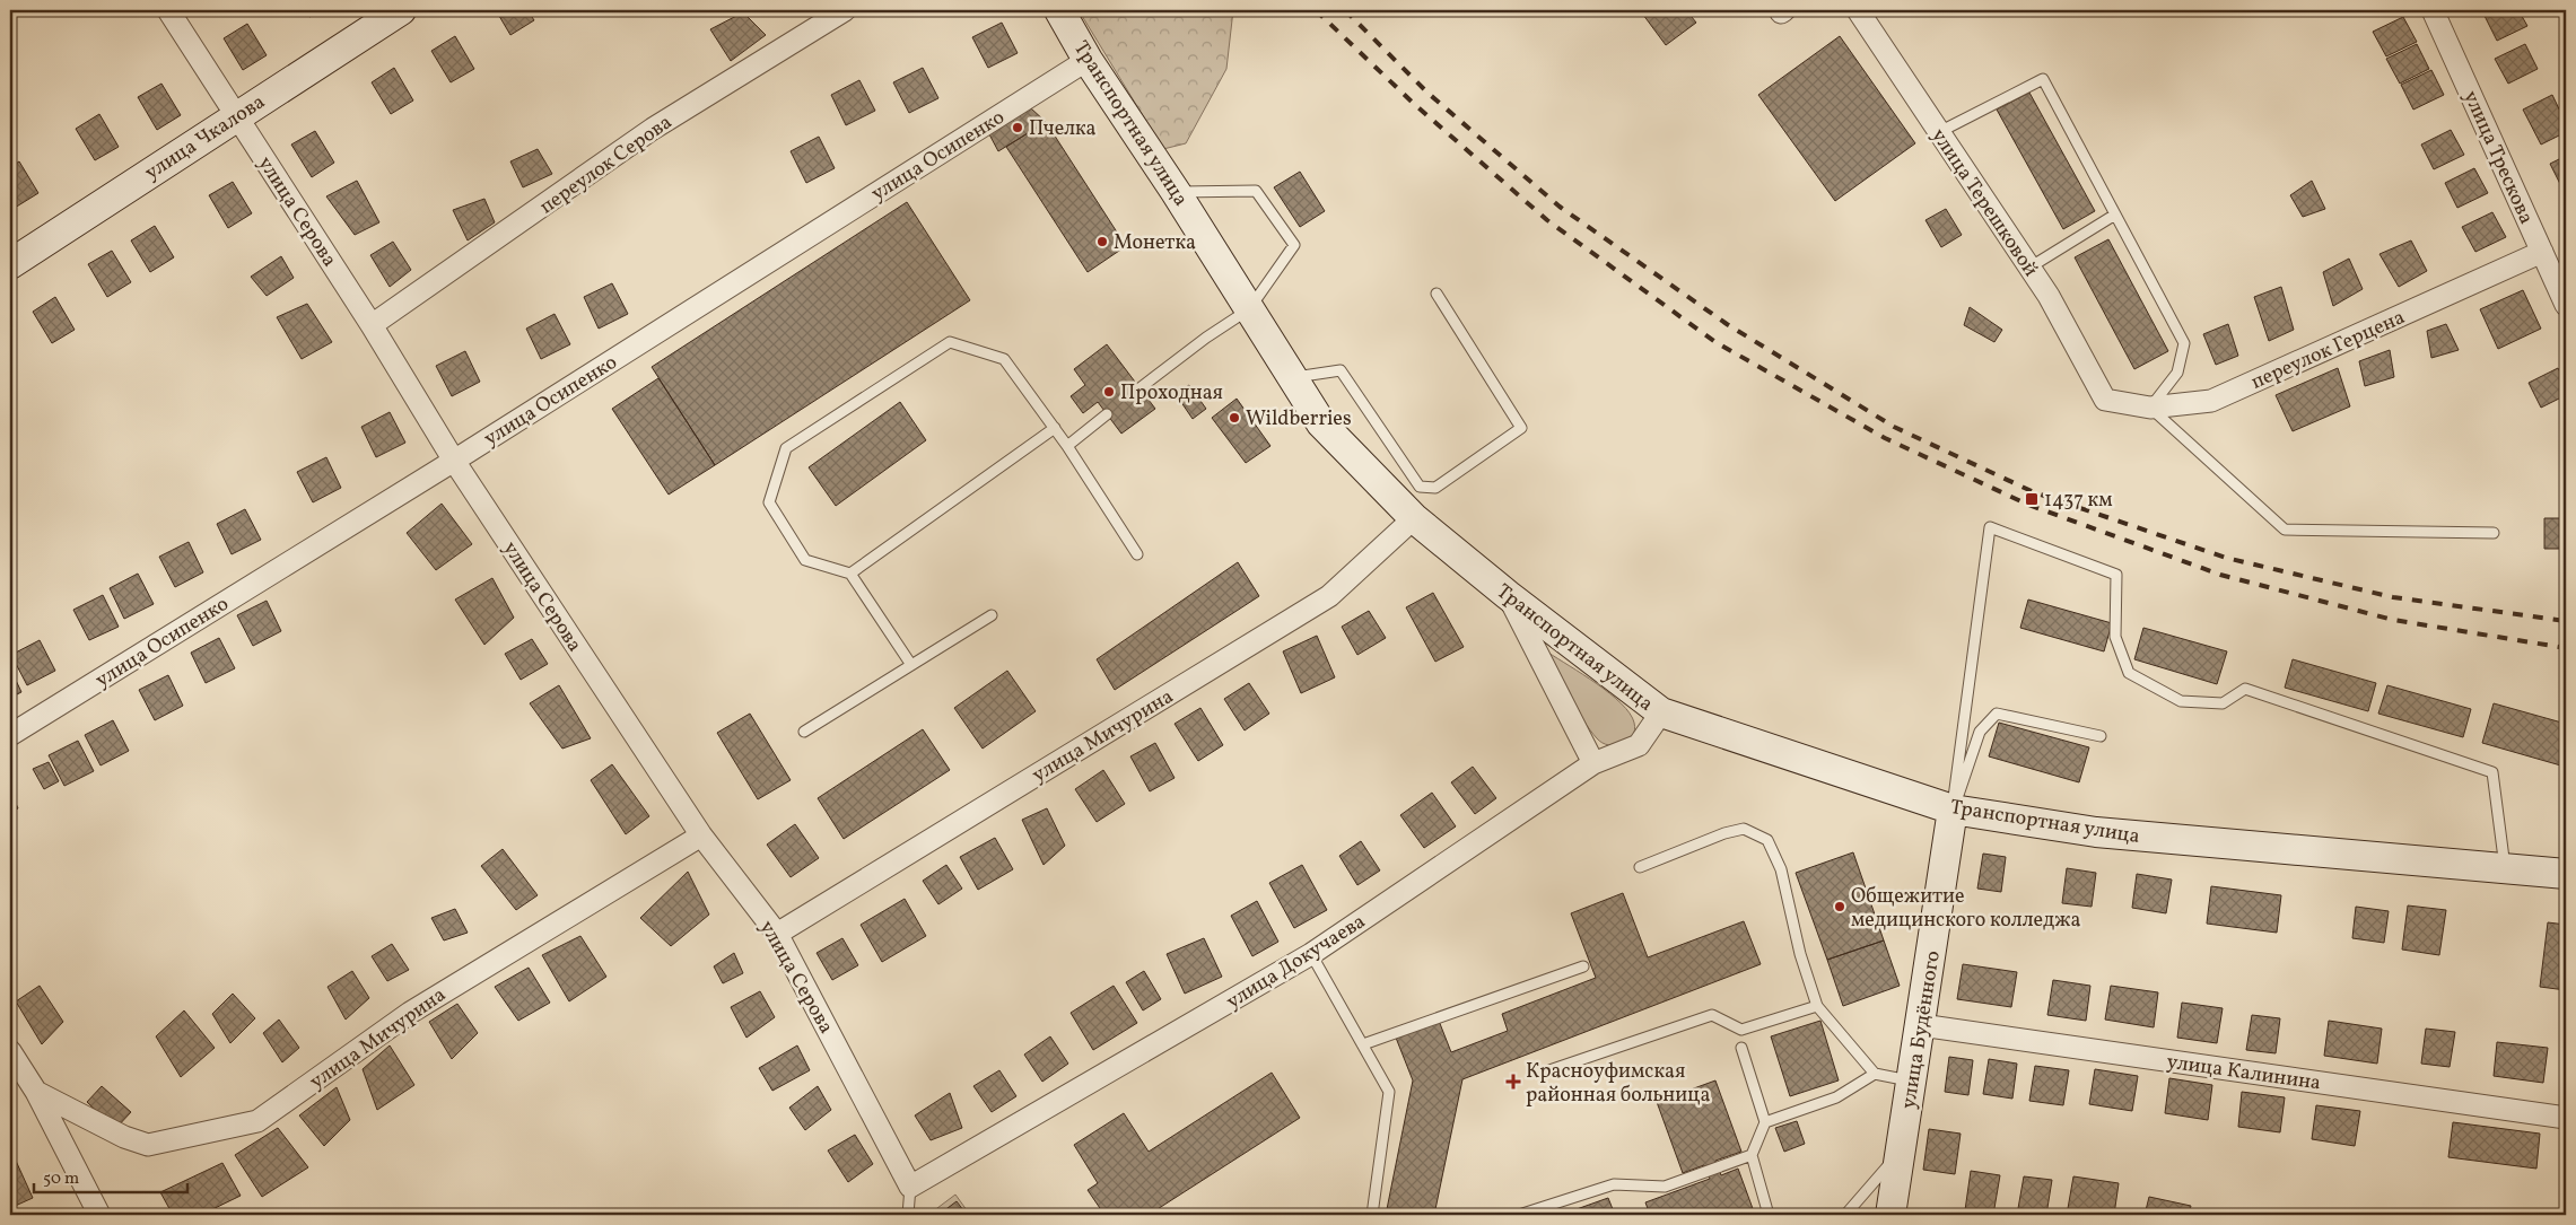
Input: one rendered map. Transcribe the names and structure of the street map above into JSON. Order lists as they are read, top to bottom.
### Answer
{
  "streets": {
    "main road": ["Транспортная улица", "улица Чкалова", "улица Будённого"],
    "street": [
      "улица Осипенко",
      "улица Трескова",
      "переулок Серова",
      "улица Терешковой",
      "улица Серова",
      "переулок Герцена",
      "улица Мичурина",
      "улица Докучаева",
      "улица Калинина"
    ]
  },
  "crossings": [
    ["Транспортная улица", "улица Осипенко"],
    ["Транспортная улица", "улица Мичурина"],
    ["Транспортная улица", "улица Докучаева"],
    ["Транспортная улица", "улица Будённого"],
    ["улица Чкалова", "улица Серова"],
    ["улица Осипенко", "улица Серова"],
    ["улица Трескова", "переулок Герцена"],
    ["переулок Серова", "улица Серова"],
    ["улица Терешковой", "переулок Герцена"],
    ["улица Серова", "улица Мичурина"],
    ["улица Серова", "улица Докучаева"],
    ["улица Будённого", "улица Калинина"]
  ],
  "places": {
    "other": [
      "Пчелка",
      "Монетка",
      "Проходная",
      "Wildberries",
      "Общежитие медицинского колледжа"
    ],
    "transit": ["1437 км"],
    "health": ["Красноуфимская районная больница"]
  },
  "scale_bar": "50 m"
}
